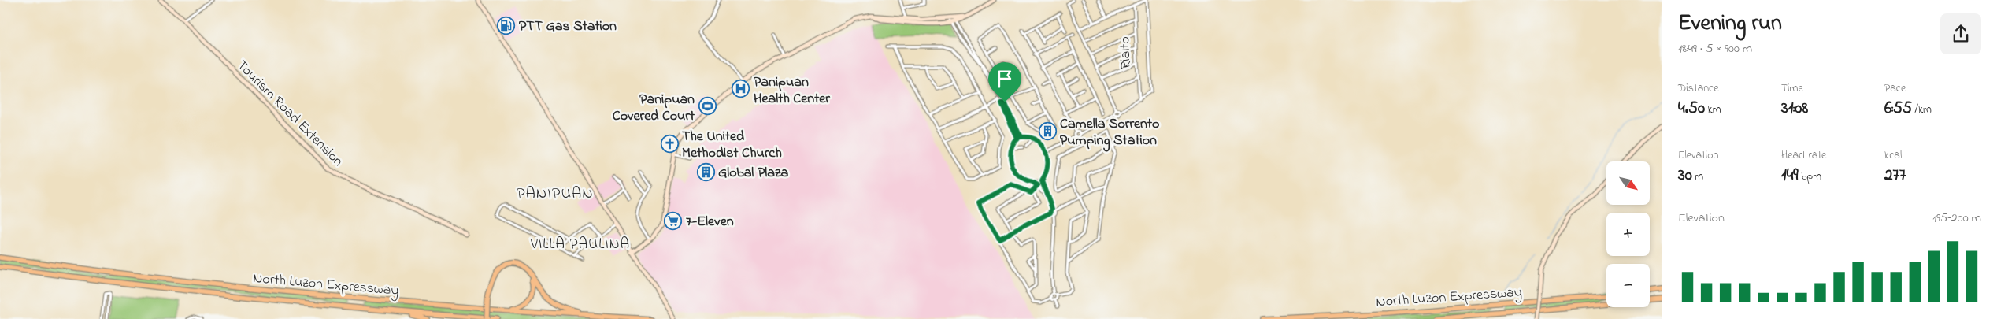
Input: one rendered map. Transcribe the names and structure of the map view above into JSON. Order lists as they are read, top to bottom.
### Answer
{
  "streets": {
    "highway": ["North Luzon Expressway"],
    "main road": ["Tourism Road Extension"],
    "street": ["Rialto"]
  },
  "districts": ["PANIPUAN", "VILLA PAULINA"],
  "places": {
    "fuel station": ["PTT Gas Station"],
    "hospital": ["Panipuan Health Center"],
    "sports": ["Panipuan Covered Court"],
    "building": ["Camella Sorrento Pumping Station", "Global Plaza"],
    "church": ["The United Methodist Church"],
    "supermarket": ["7-Eleven"]
  },
  "north": "bottom right",
  "page": {
    "heading": ["Evening run", "18:49 · 5 × 900 m"],
    "stats": [
      ["Distance", "4.50 km"],
      ["Time", "31:08"],
      ["Pace", "6:55 /km"],
      ["Elevation", "30 m"],
      ["Heart rate", "149 bpm"],
      ["kcal", "277"]
    ],
    "map_buttons": ["+", "−"],
    "chart": ["Elevation", "195–200 m"]
  }
}
